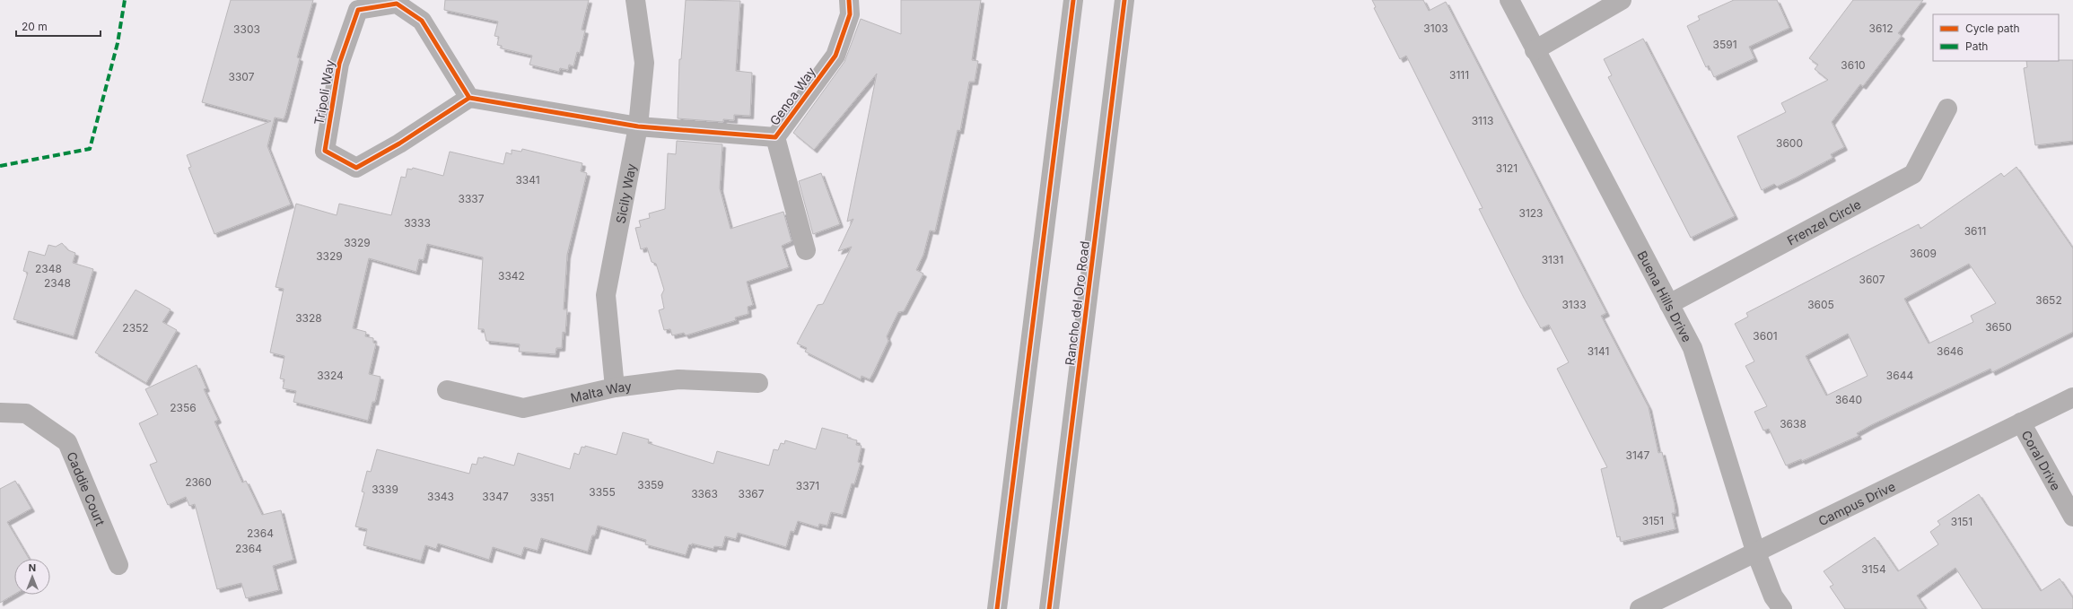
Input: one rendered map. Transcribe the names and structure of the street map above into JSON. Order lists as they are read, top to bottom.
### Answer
{
  "streets": {
    "main road": ["Rancho del Oro Road"],
    "street": [
      "Tripoli Way",
      "Genoa Way",
      "Sicily Way",
      "Frenzel Circle",
      "Buena Hills Drive",
      "Malta Way",
      "Coral Drive",
      "Caddie Court",
      "Campus Drive"
    ]
  },
  "crossings": [
    ["Genoa Way", "Sicily Way"],
    ["Sicily Way", "Malta Way"],
    ["Frenzel Circle", "Buena Hills Drive"],
    ["Buena Hills Drive", "Campus Drive"],
    ["Coral Drive", "Campus Drive"]
  ],
  "house_numbers": [
    "3103",
    "3612",
    "3303",
    "3591",
    "3610",
    "3111",
    "3307",
    "3113",
    "3600",
    "3121",
    "3341",
    "3337",
    "3123",
    "3333",
    "3611",
    "3329",
    "3609",
    "3329",
    "3131",
    "2348",
    "3342",
    "3607",
    "2348",
    "3652",
    "3133",
    "3605",
    "3328",
    "3650",
    "2352",
    "3601",
    "3141",
    "3646",
    "3324",
    "3644",
    "3640",
    "2356",
    "3638",
    "3147",
    "2360",
    "3359",
    "3371",
    "3339",
    "3355",
    "3363",
    "3367",
    "3343",
    "3347",
    "3351",
    "3151",
    "3151",
    "2364",
    "2364",
    "3154"
  ],
  "legend": ["Cycle path", "Path"],
  "scale_bar": "20 m",
  "north": "top"
}
